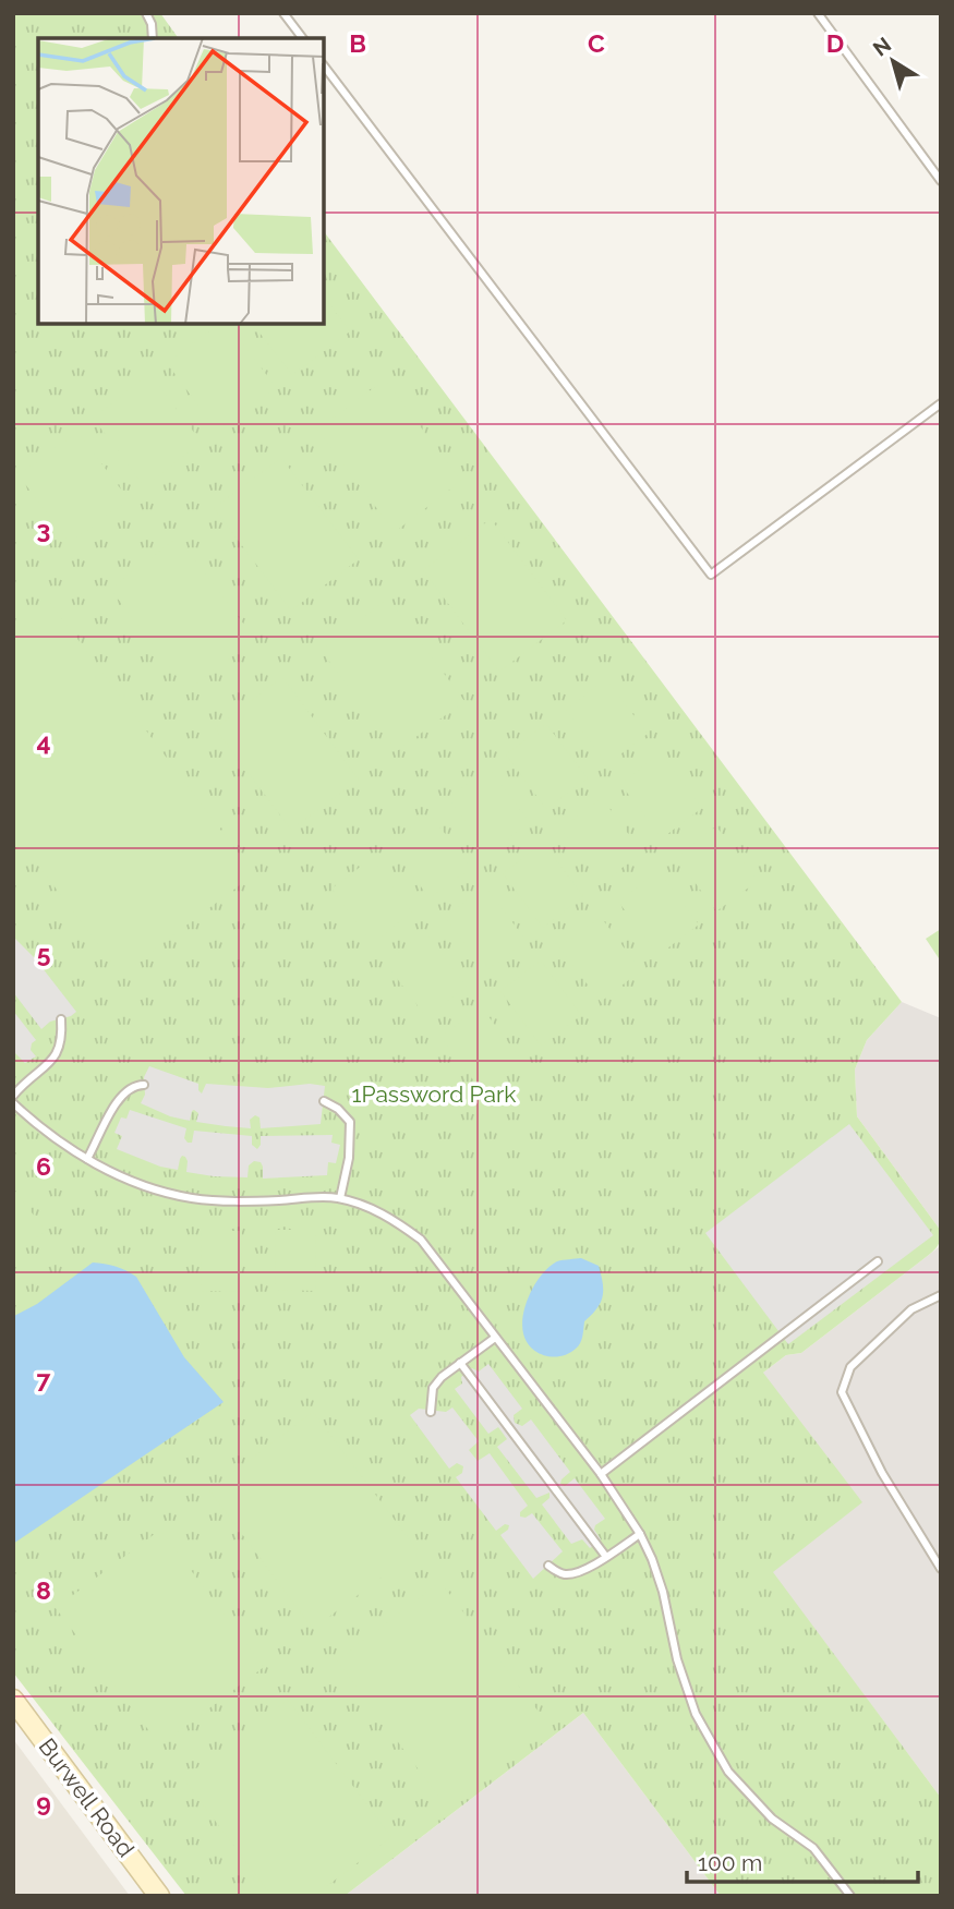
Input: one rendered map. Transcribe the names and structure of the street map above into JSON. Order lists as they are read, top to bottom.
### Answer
{
  "streets": {
    "main road": ["Burwell Road"]
  },
  "parks": ["1Password Park"],
  "scale_bar": "100 m",
  "north": "top left",
  "grid": {
    "columns": ["B", "C", "D"],
    "rows": [
      "3",
      "4",
      "5",
      "6",
      "7",
      "8",
      "9"
    ]
  }
}
